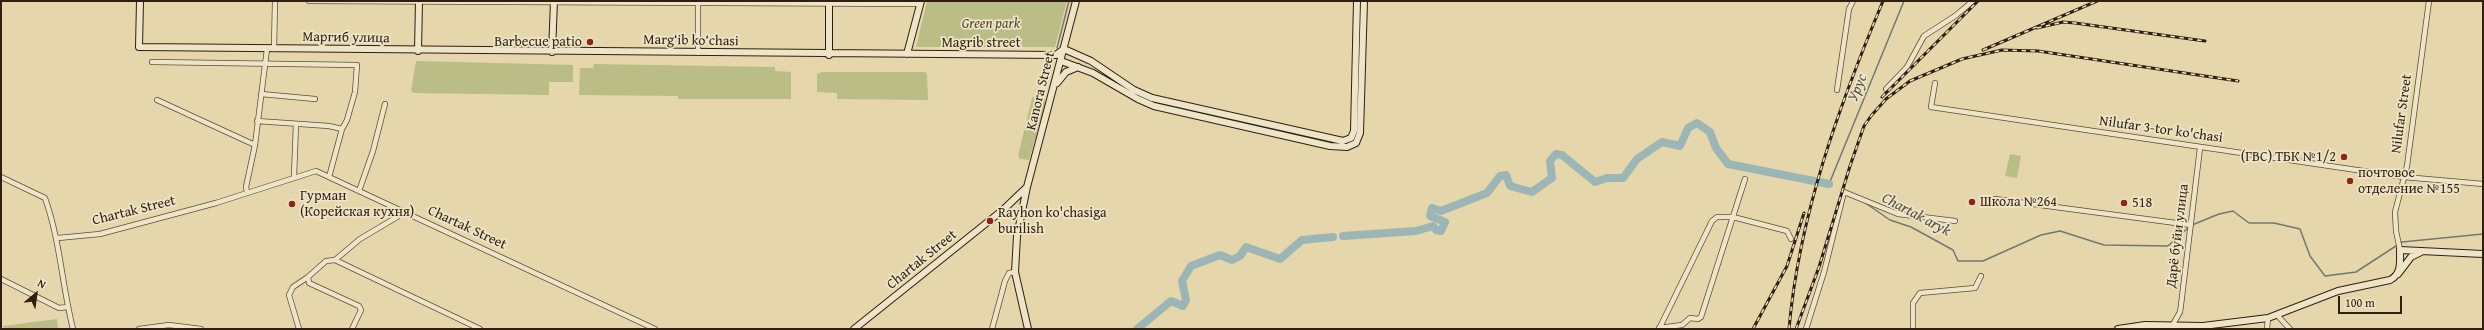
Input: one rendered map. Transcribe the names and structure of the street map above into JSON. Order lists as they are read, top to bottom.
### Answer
{
  "streets": {
    "street": [
      "Маргиб улица",
      "Marg‘ib ko‘chasi",
      "Magrib street",
      "Kanora Street",
      "Nilufar Street",
      "Nilufar 3-tor ko'chasi",
      "Chartak Street",
      "Дарё буйи улица"
    ]
  },
  "crossings": [
    ["Маргиб улица", "Marg‘ib ko‘chasi"],
    ["Marg‘ib ko‘chasi", "Magrib street"],
    ["Kanora Street", "Chartak Street"],
    ["Nilufar Street", "Nilufar 3-tor ko'chasi"],
    ["Nilufar 3-tor ko'chasi", "Дарё буйи улица"]
  ],
  "water": ["Урус", "Chartak aryk"],
  "parks": ["Green park"],
  "places": [
    "Barbecue patio",
    "(ГВС) ТБК №1/2",
    "почтовое отделение №155",
    "Школа №264",
    "518",
    "Гурман (Корейская кухня)",
    "Rayhon ko'chasiga burilish"
  ],
  "scale_bar": "100 m",
  "north": "top right"
}
